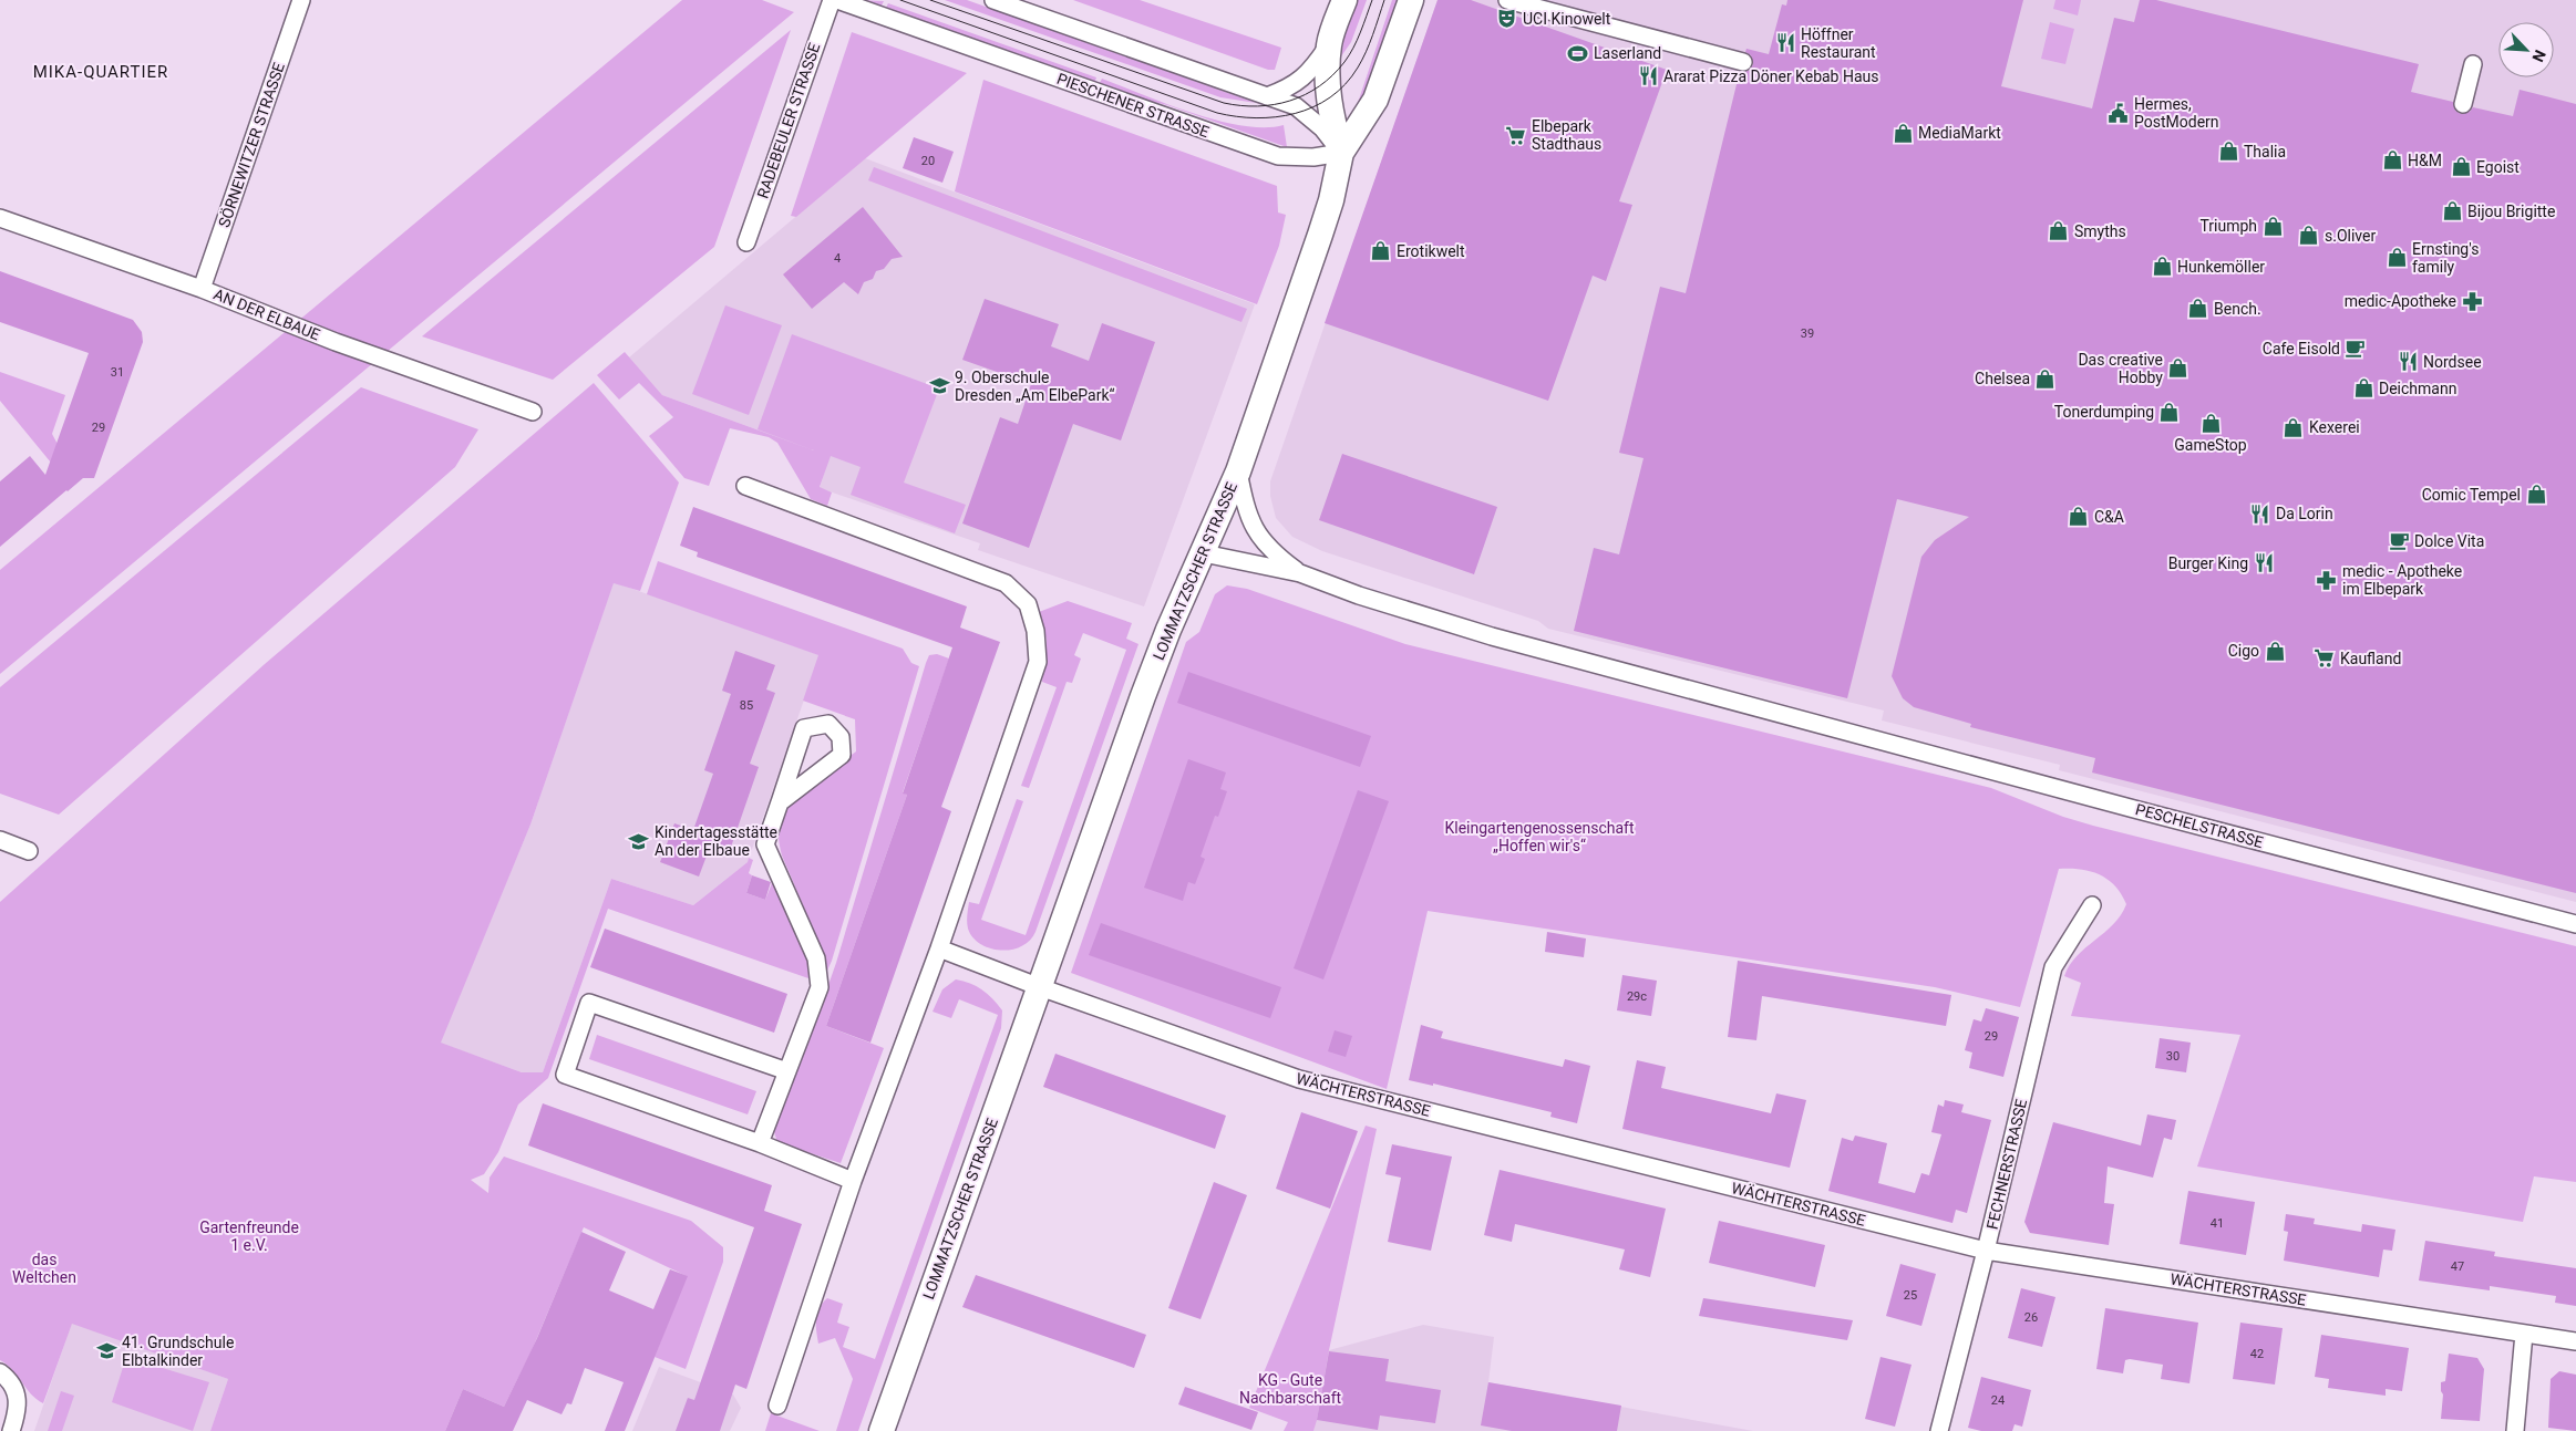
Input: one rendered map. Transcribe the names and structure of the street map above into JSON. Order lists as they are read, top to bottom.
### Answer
{
  "streets": {
    "main road": ["LOMMATZSCHER STRASSE"],
    "street": [
      "PIESCHENER STRASSE",
      "RADEBEULER STRASSE",
      "SÖRNEWITZER STRASSE",
      "AN DER ELBAUE",
      "PESCHELSTRASSE",
      "WÄCHTERSTRASSE",
      "FECHNERSTRASSE"
    ]
  },
  "crossings": [
    ["PIESCHENER STRASSE", "LOMMATZSCHER STRASSE"],
    ["SÖRNEWITZER STRASSE", "AN DER ELBAUE"],
    ["LOMMATZSCHER STRASSE", "WÄCHTERSTRASSE"],
    ["WÄCHTERSTRASSE", "FECHNERSTRASSE"]
  ],
  "districts": ["MIKA-QUARTIER"],
  "parks": [
    "Kleingartengenossenschaft „Hoffen wir's“",
    "Gartenfreunde 1 e.V.",
    "das Weltchen",
    "KG - Gute Nachbarschaft"
  ],
  "places": {
    "theatre": ["UCI Kinowelt"],
    "restaurant": [
      "Höffner Restaurant",
      "Ararat Pizza Döner Kebab Haus",
      "Nordsee",
      "Da Lorin",
      "Burger King"
    ],
    "sports": ["Laserland"],
    "public building": ["Hermes, PostModern"],
    "shop": [
      "MediaMarkt",
      "Thalia",
      "H&M",
      "Egoist",
      "Bijou Brigitte",
      "Triumph",
      "Smyths",
      "s.Oliver",
      "Erotikwelt",
      "Ernsting's family",
      "Hunkemöller",
      "Bench.",
      "Das creative Hobby",
      "Chelsea",
      "Deichmann",
      "Tonerdumping",
      "GameStop",
      "Kexerei",
      "Comic Tempel",
      "C&A",
      "Cigo"
    ],
    "supermarket": ["Elbepark Stadthaus", "Kaufland"],
    "pharmacy": ["medic-Apotheke", "medic - Apotheke im Elbepark"],
    "cafe": ["Cafe Eisold", "Dolce Vita"],
    "school or university": ["9. Oberschule Dresden „Am ElbePark“", "Kindertagesstätte An der Elbaue", "41. Grundschule Elbtalkinder"]
  },
  "house_numbers": [
    "20",
    "4",
    "39",
    "31",
    "29",
    "85",
    "29c",
    "29",
    "30",
    "41",
    "47",
    "25",
    "26",
    "42",
    "24"
  ],
  "north": "bottom right"
}
